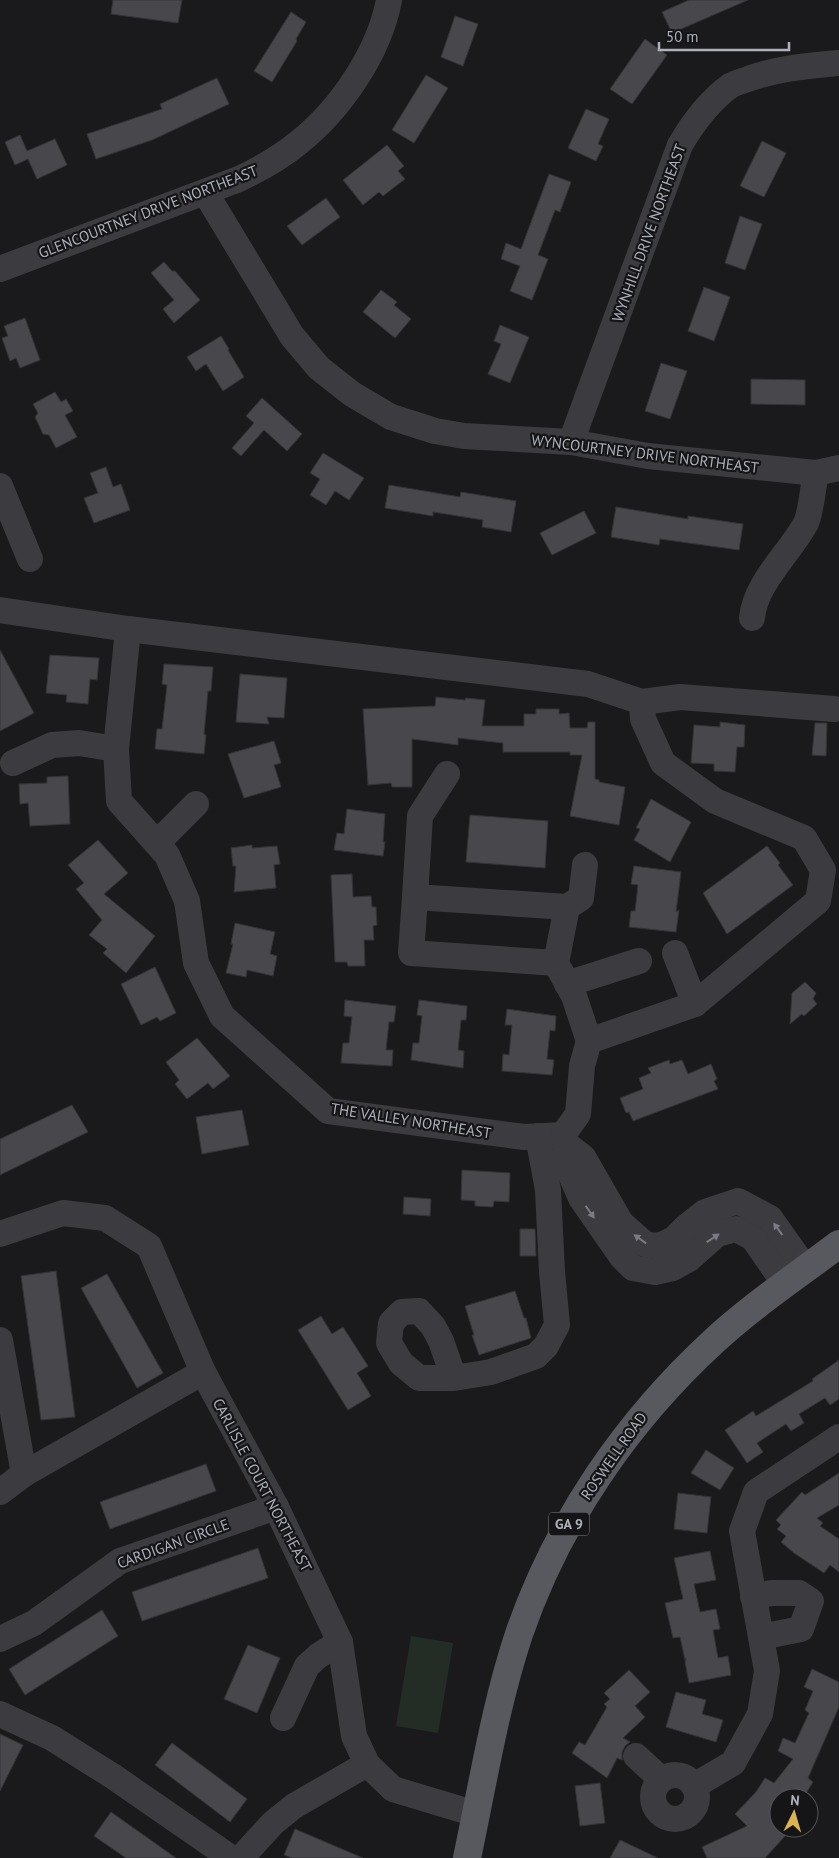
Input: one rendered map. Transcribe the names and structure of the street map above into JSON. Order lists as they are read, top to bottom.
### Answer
{
  "streets": {
    "main road": ["ROSWELL ROAD", "GA 9"],
    "street": [
      "GLENCOURTNEY DRIVE NORTHEAST",
      "WYNHILL DRIVE NORTHEAST",
      "WYNCOURTNEY DRIVE NORTHEAST",
      "THE VALLEY NORTHEAST",
      "CARLISLE COURT NORTHEAST",
      "CARDIGAN CIRCLE"
    ]
  },
  "crossings": [
    ["GLENCOURTNEY DRIVE NORTHEAST", "WYNCOURTNEY DRIVE NORTHEAST"],
    ["WYNHILL DRIVE NORTHEAST", "WYNCOURTNEY DRIVE NORTHEAST"],
    ["ROSWELL ROAD", "CARLISLE COURT NORTHEAST"],
    ["CARLISLE COURT NORTHEAST", "CARDIGAN CIRCLE"]
  ],
  "scale_bar": "50 m",
  "north": "top"
}
